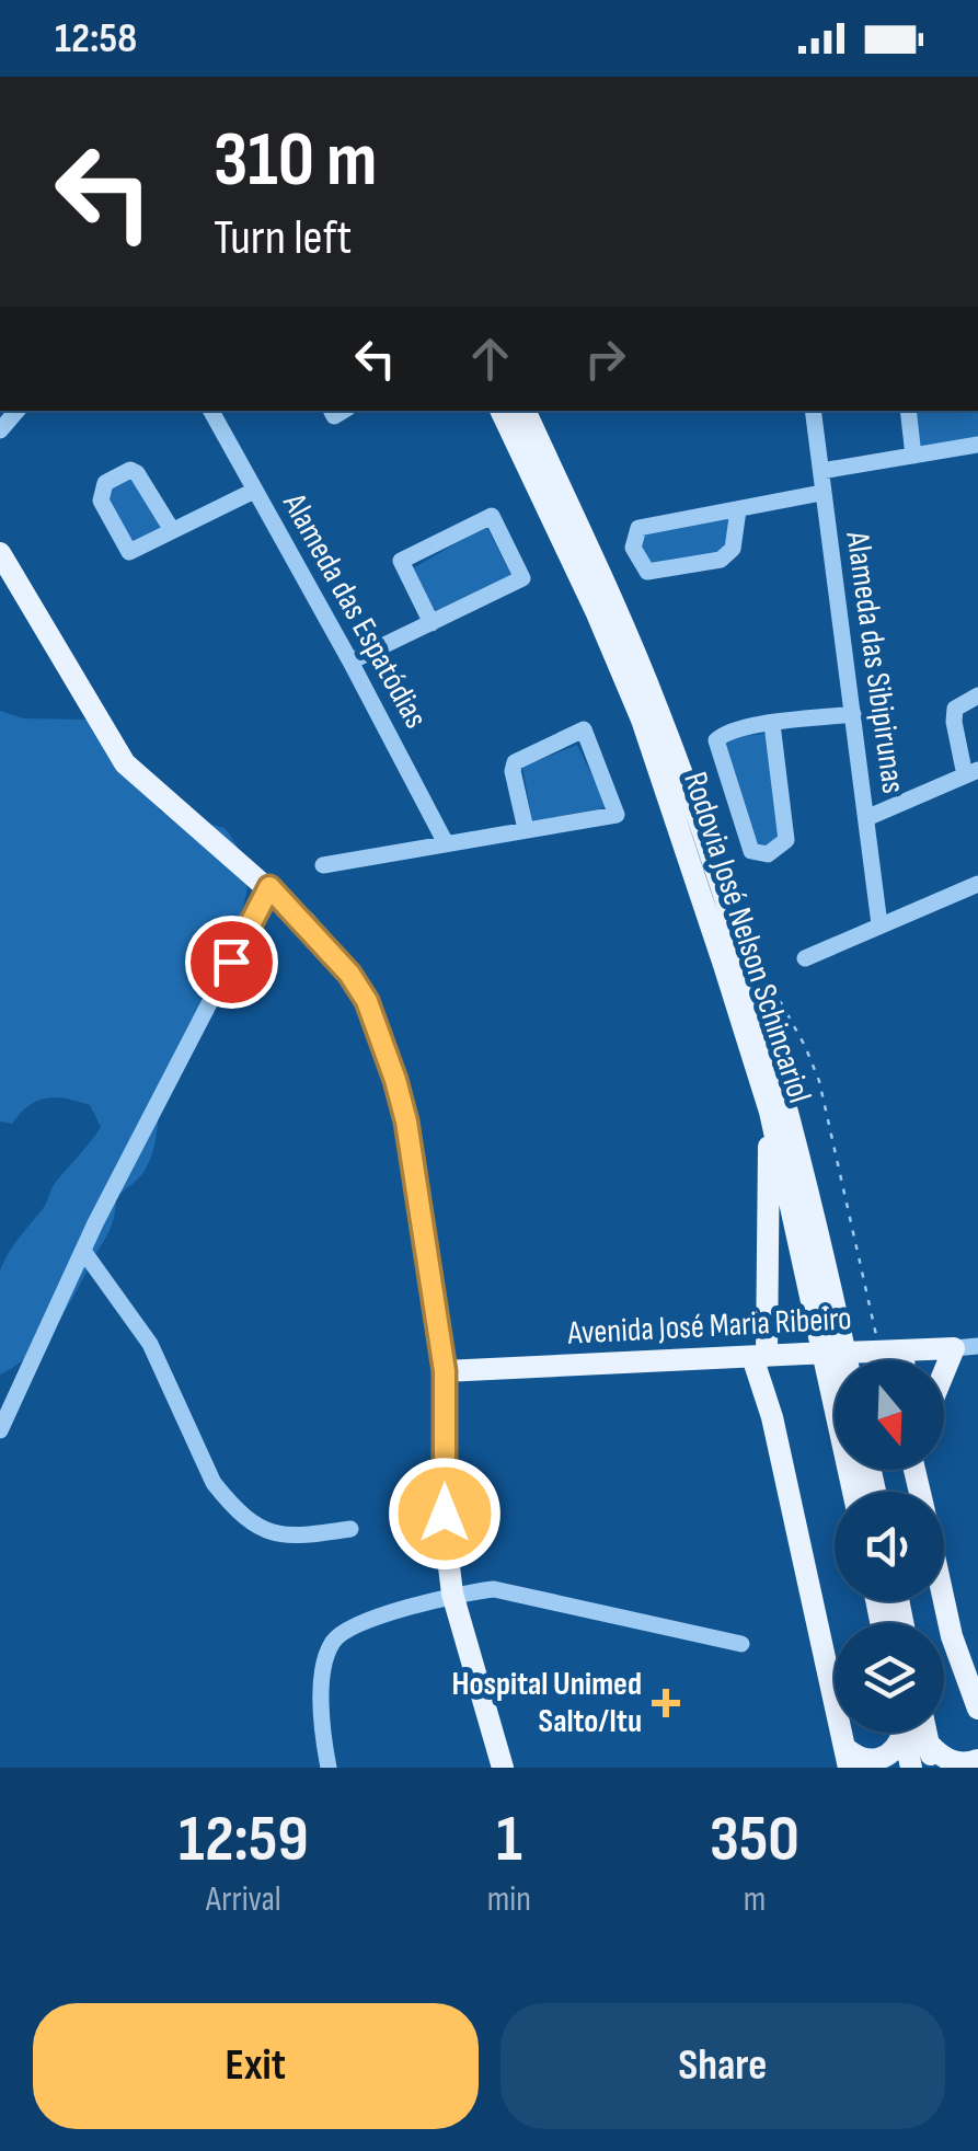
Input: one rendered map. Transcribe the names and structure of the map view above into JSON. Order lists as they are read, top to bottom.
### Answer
{
  "streets": {
    "main road": ["Rodovia José Nelson Schincariol", "Avenida José Maria Ribeiro"],
    "street": ["Alameda das Espatódias", "Alameda das Sibipirunas"]
  },
  "places": {
    "health": ["Hospital Unimed Salto/Itu"]
  },
  "north": "bottom",
  "page": {
    "status": "12:58",
    "turn": ["310 m", "Turn left"],
    "eta": [
      "12:59",
      "Arrival",
      "1",
      "min",
      "350",
      "m"
    ],
    "buttons": ["Exit", "Share"]
  }
}
